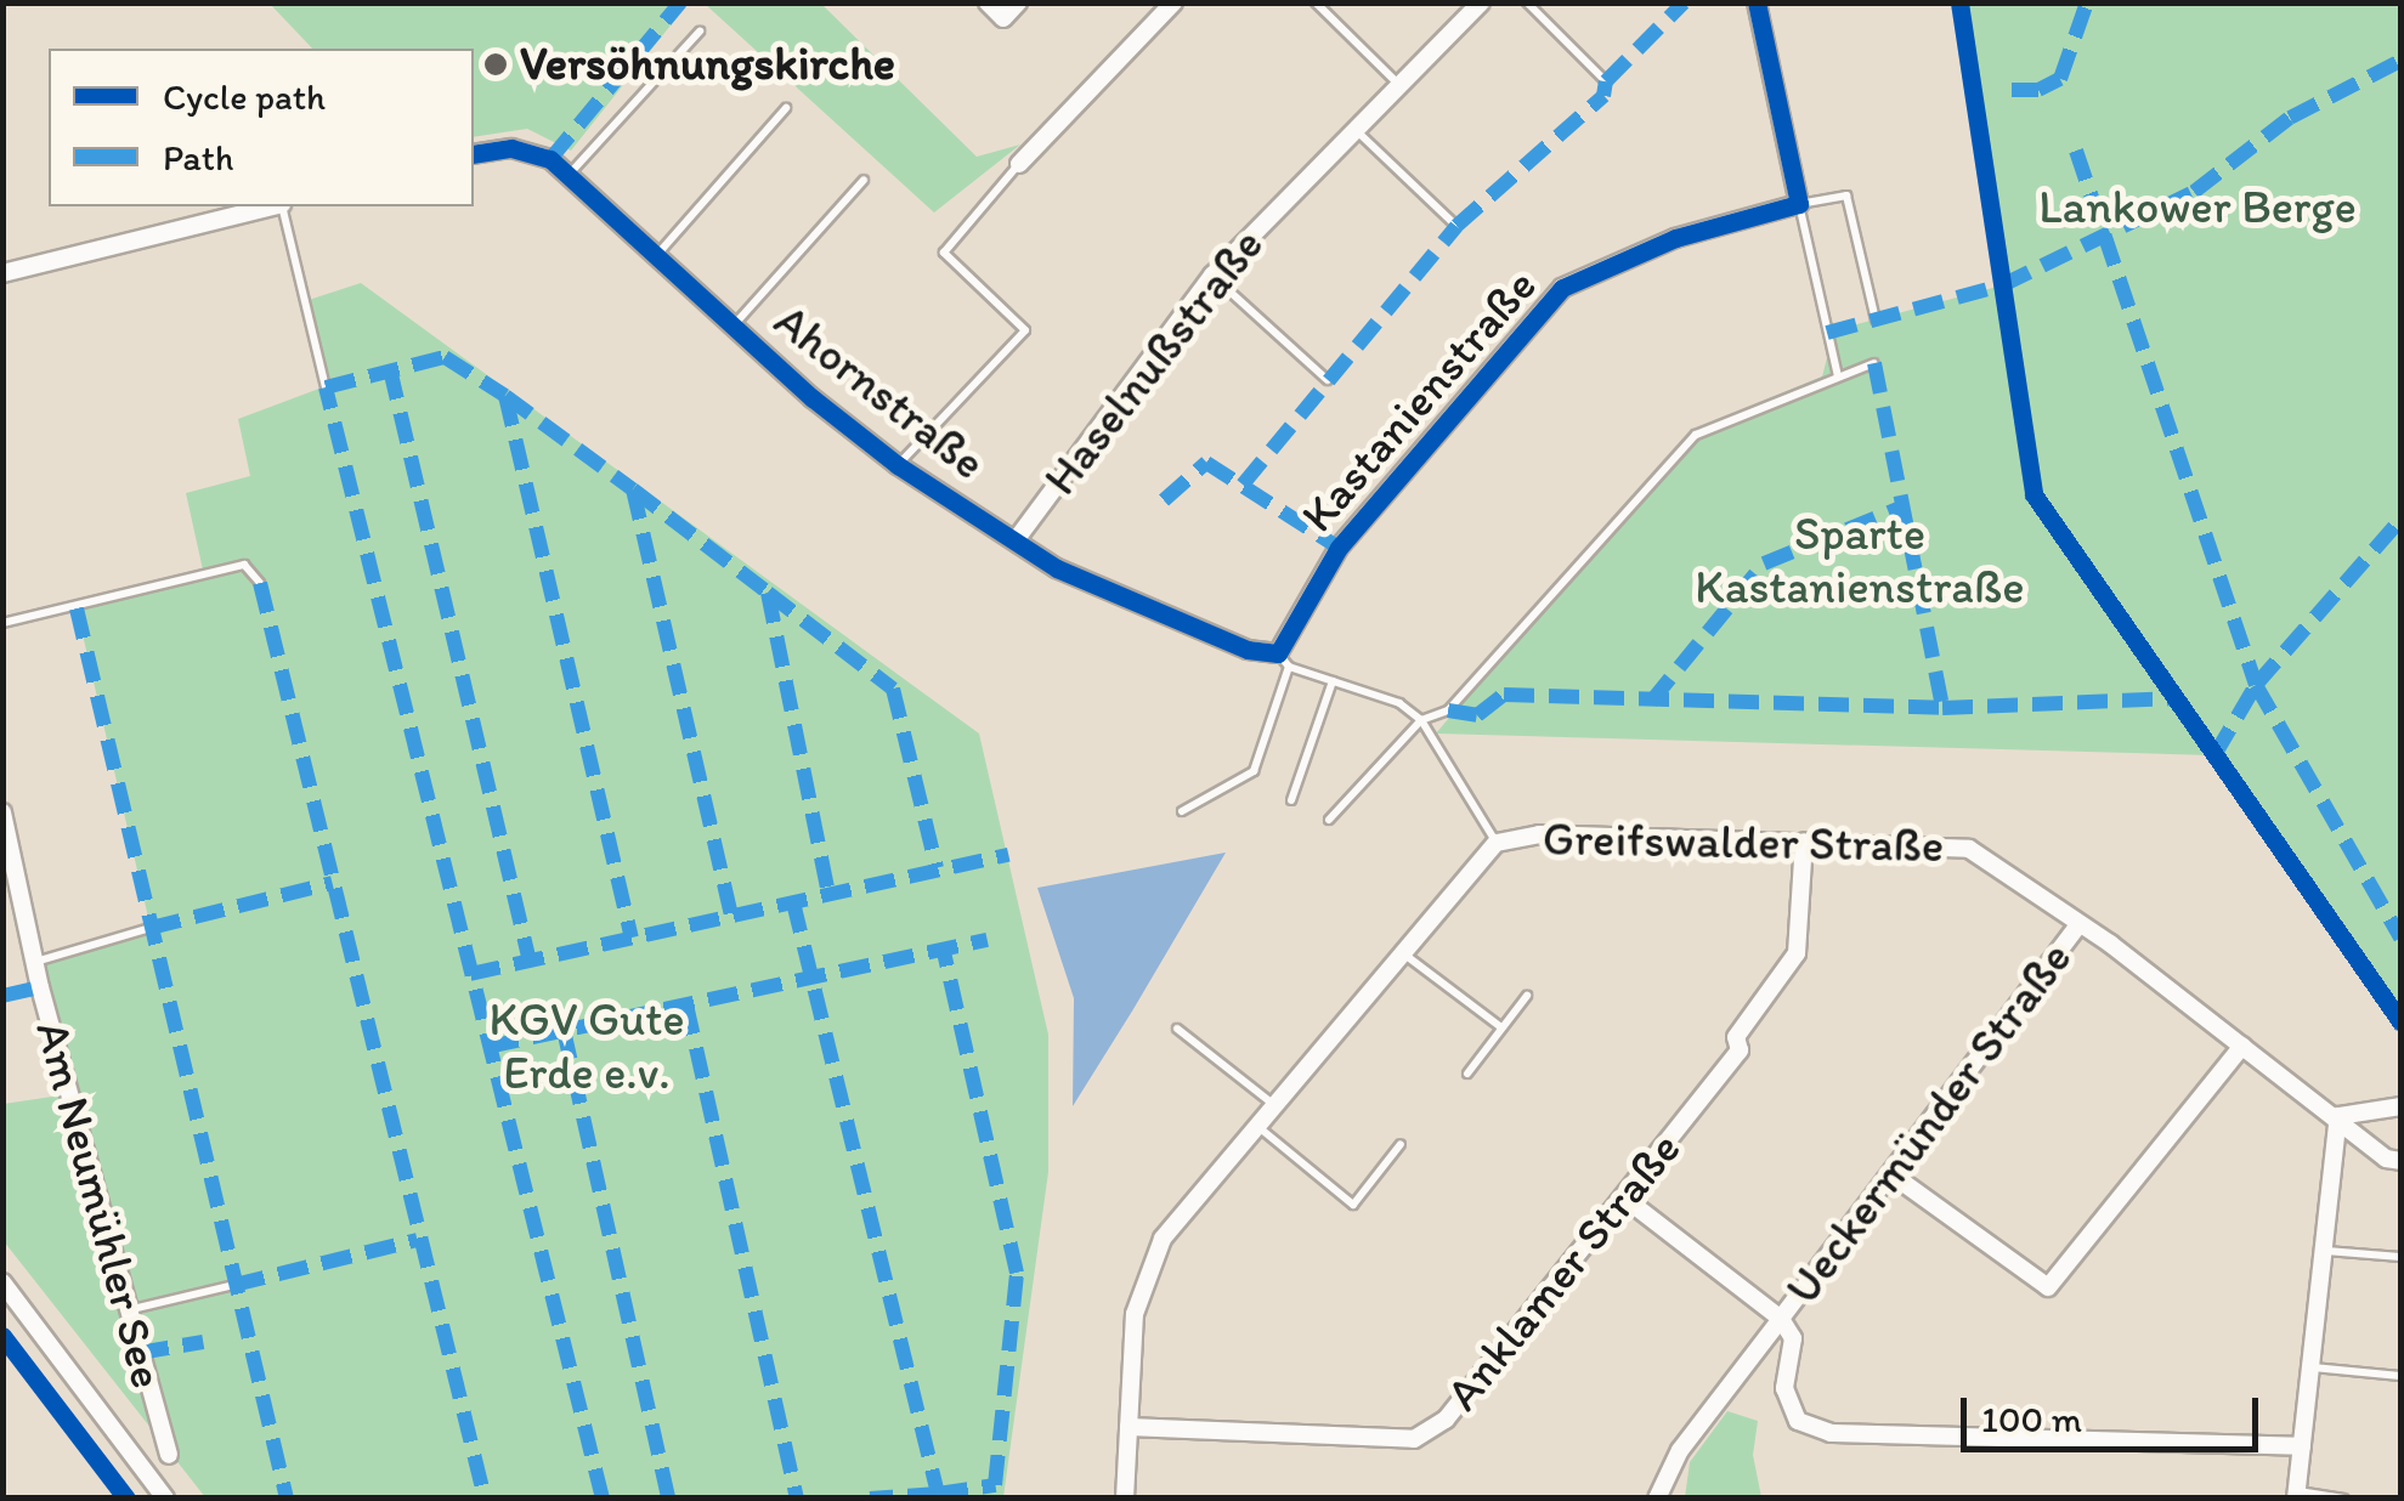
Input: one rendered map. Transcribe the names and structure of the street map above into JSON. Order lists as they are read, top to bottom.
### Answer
{
  "streets": {
    "street": [
      "Haselnußstraße",
      "Ahornstraße",
      "Kastanienstraße",
      "Greifswalder Straße",
      "Ueckermünder Straße",
      "Am Neumühler See",
      "Anklamer Straße"
    ]
  },
  "crossings": [
    ["Haselnußstraße", "Ahornstraße"],
    ["Ahornstraße", "Kastanienstraße"],
    ["Greifswalder Straße", "Ueckermünder Straße"],
    ["Greifswalder Straße", "Anklamer Straße"]
  ],
  "parks": ["Lankower Berge", "Sparte Kastanienstraße", "KGV Gute Erde e.v."],
  "places": ["Versöhnungskirche"],
  "legend": ["Cycle path", "Path"],
  "scale_bar": "100 m"
}
